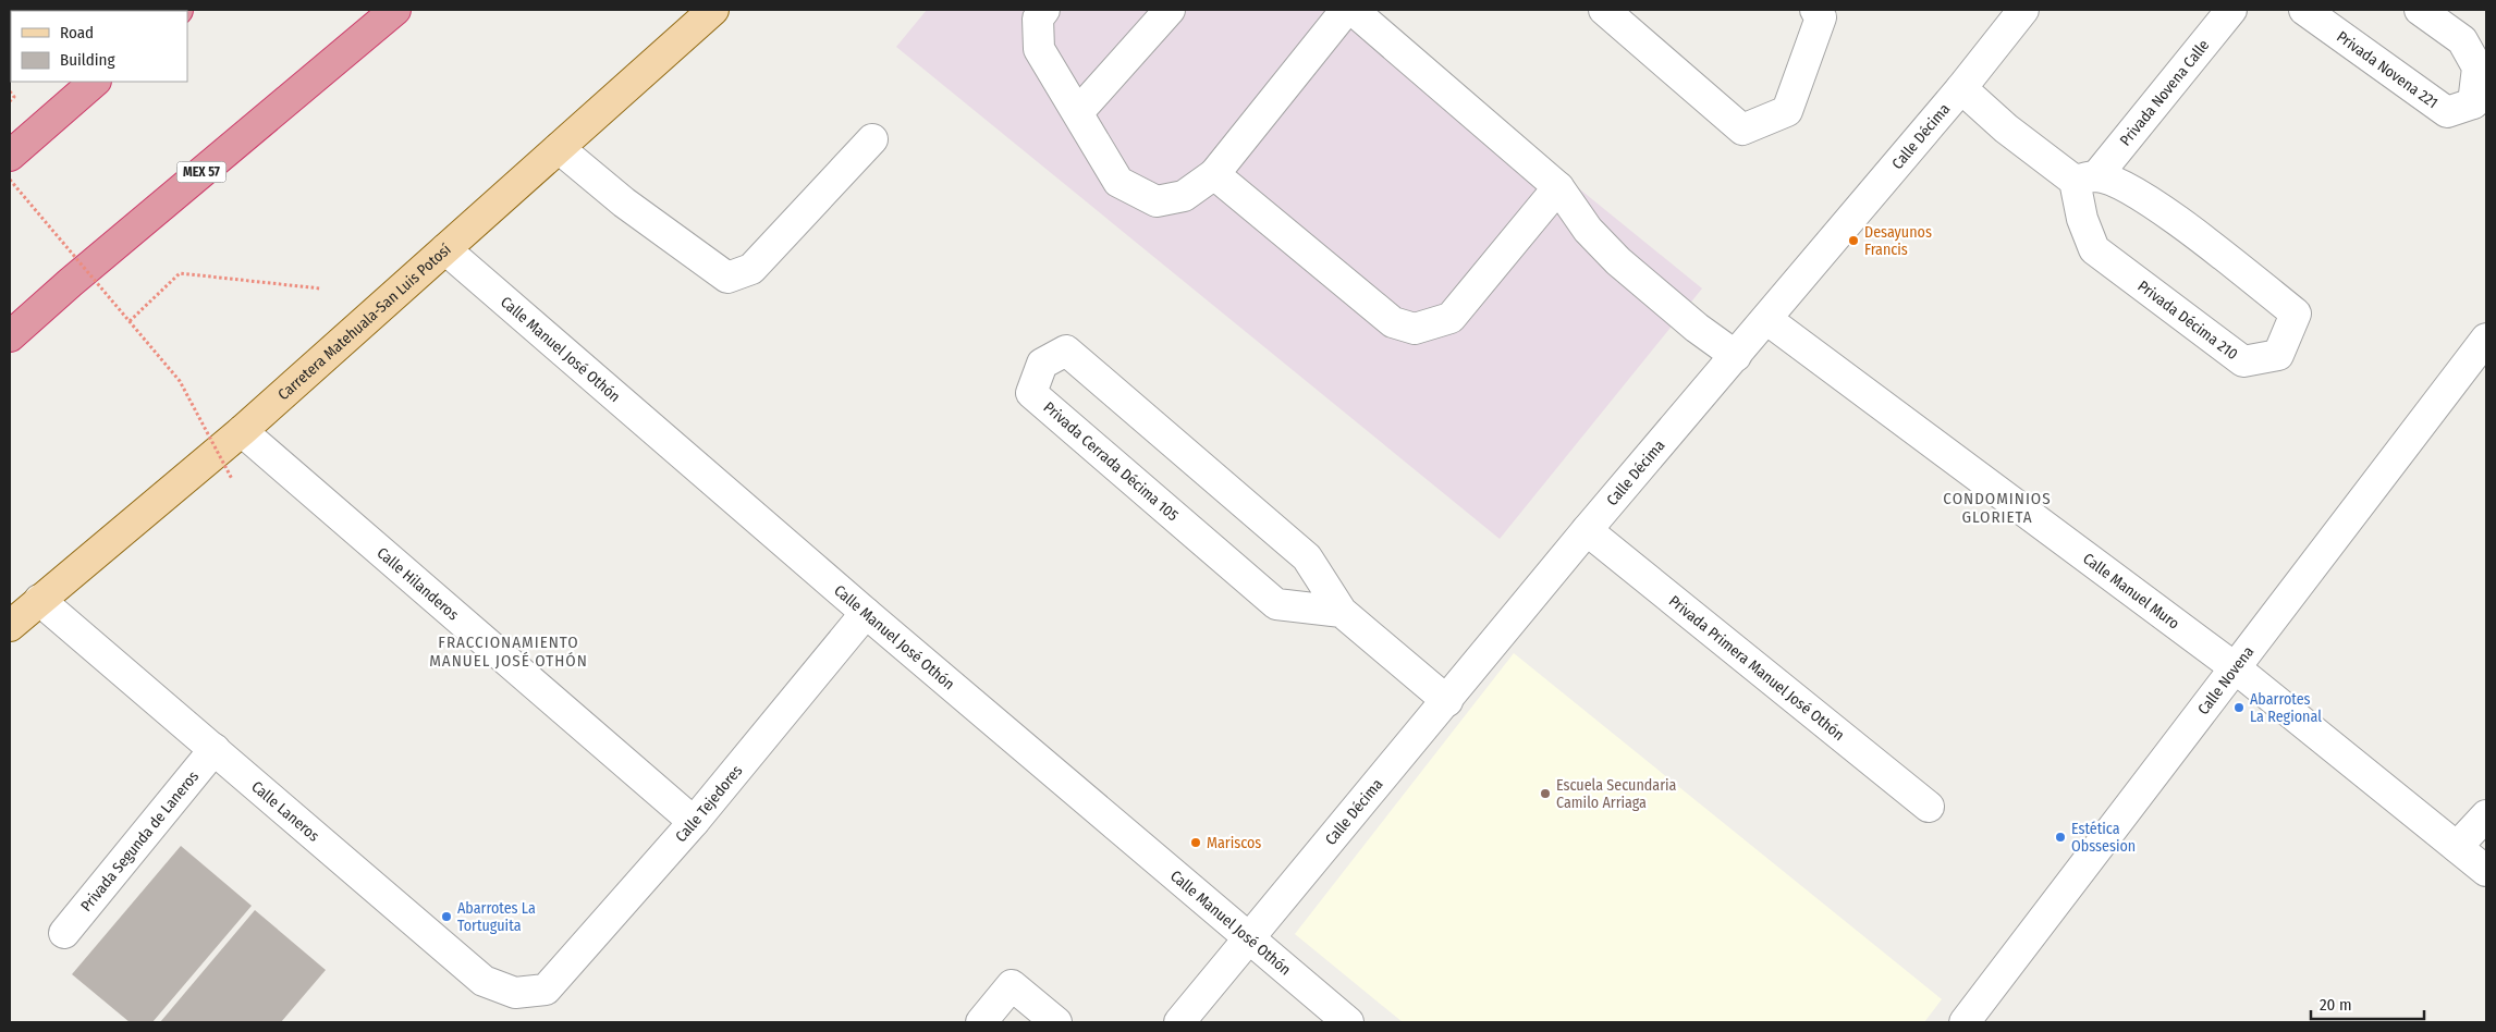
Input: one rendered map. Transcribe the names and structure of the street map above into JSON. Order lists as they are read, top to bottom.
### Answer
{
  "streets": {
    "highway": ["MEX 57"],
    "main road": ["Carretera Matehuala-San Luis Potosí"],
    "street": [
      "Privada Novena 221",
      "Privada Novena Calle",
      "Calle Décima",
      "Privada Décima 210",
      "Calle Manuel José Othón",
      "Privada Cerrada Décima 105",
      "Calle Hilanderos",
      "Calle Manuel Muro",
      "Privada Primera Manuel José Othón",
      "Calle Novena",
      "Calle Tejedores",
      "Calle Laneros",
      "Privada Segunda de Laneros"
    ]
  },
  "crossings": [
    ["Privada Novena Calle", "Privada Décima 210"],
    ["Calle Décima", "Privada Décima 210"],
    ["Calle Décima", "Calle Manuel José Othón"],
    ["Calle Décima", "Privada Cerrada Décima 105"],
    ["Calle Décima", "Calle Manuel Muro"],
    ["Calle Décima", "Privada Primera Manuel José Othón"],
    ["Carretera Matehuala-San Luis Potosí", "Calle Manuel José Othón"],
    ["Carretera Matehuala-San Luis Potosí", "Calle Hilanderos"],
    ["Carretera Matehuala-San Luis Potosí", "Calle Laneros"],
    ["Calle Manuel José Othón", "Calle Tejedores"],
    ["Calle Hilanderos", "Calle Tejedores"],
    ["Calle Manuel Muro", "Calle Novena"],
    ["Calle Tejedores", "Calle Laneros"],
    ["Calle Laneros", "Privada Segunda de Laneros"]
  ],
  "districts": ["CONDOMINIOS GLORIETA", "FRACCIONAMIENTO MANUEL JOSÉ OTHÓN"],
  "places": [
    "Desayunos Francis",
    "Abarrotes La Regional",
    "Escuela Secundaria Camilo Arriaga",
    "Estética Obssesion",
    "Mariscos",
    "Abarrotes La Tortuguita"
  ],
  "legend": ["Road", "Building"],
  "scale_bar": "20 m"
}
